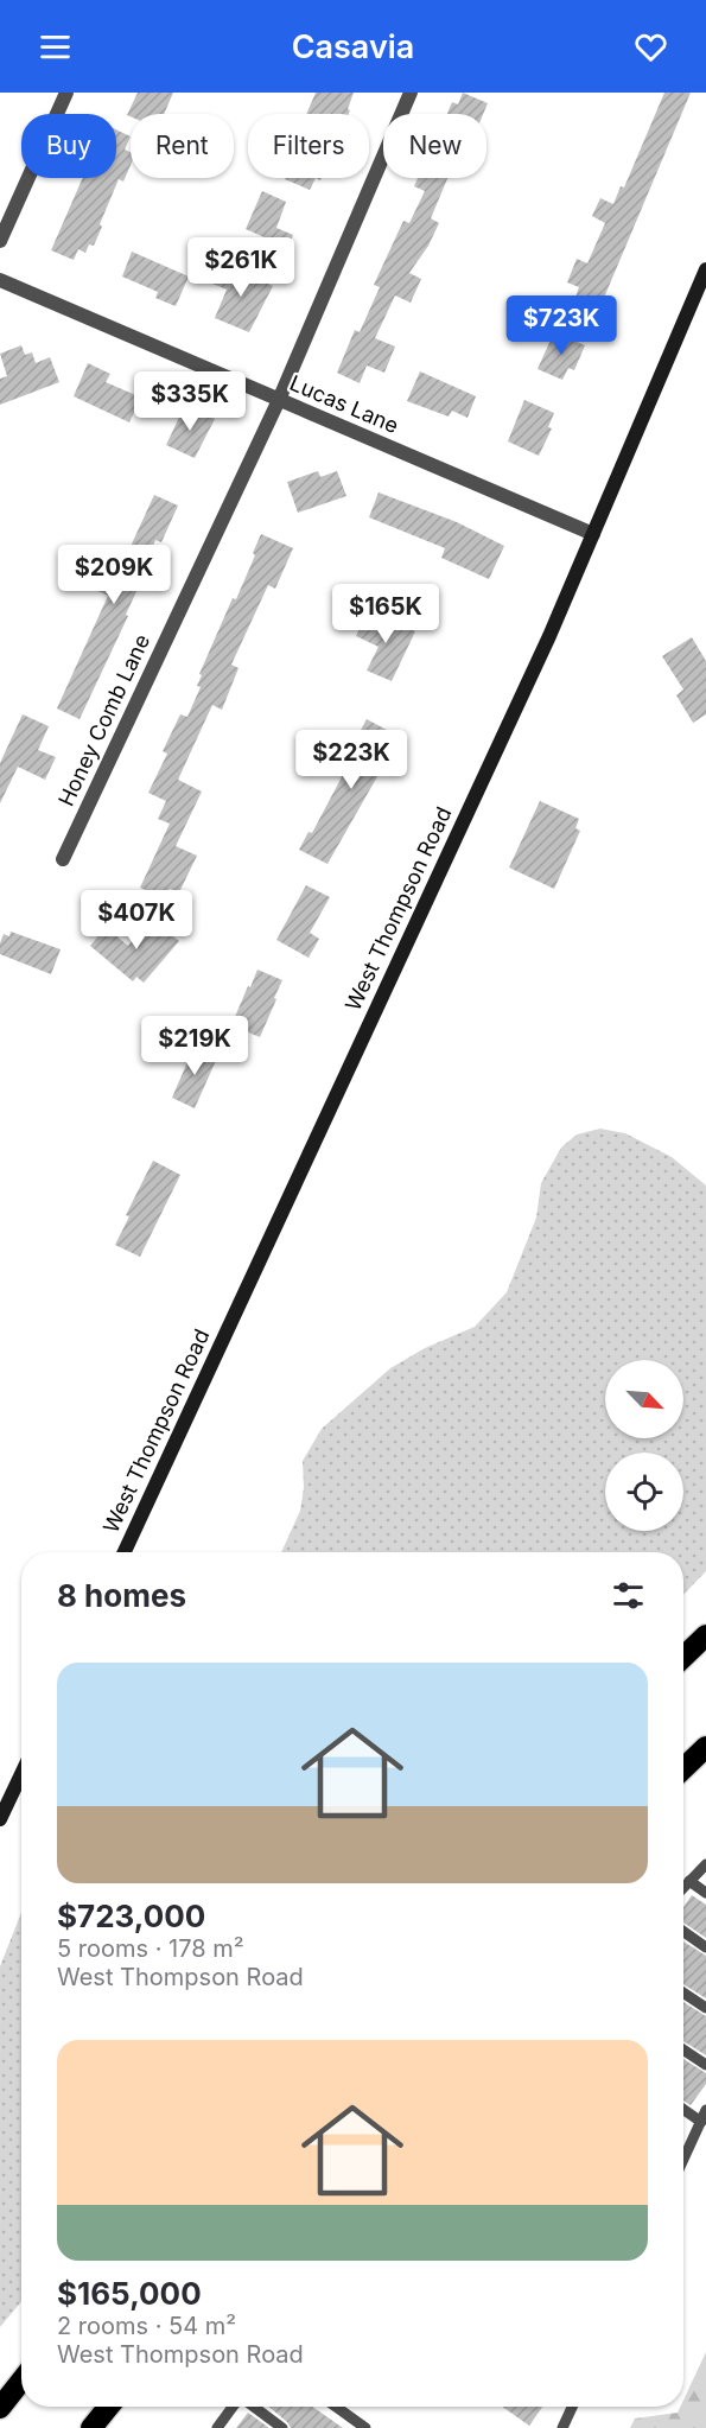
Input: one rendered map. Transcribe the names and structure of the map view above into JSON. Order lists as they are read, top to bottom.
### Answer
{
  "streets": {
    "main road": ["West Thompson Road"],
    "street": ["Lucas Lane", "Honey Comb Lane"]
  },
  "crossings": [
    ["Lucas Lane", "Honey Comb Lane"],
    ["Lucas Lane", "West Thompson Road"]
  ],
  "north": "bottom right",
  "page": {
    "header": "Casavia",
    "chip": [
      "Buy",
      "Rent",
      "Filters",
      "New"
    ],
    "price": [
      "$261K",
      "$723K",
      "$335K",
      "$209K",
      "$165K",
      "$223K",
      "$407K",
      "$219K"
    ],
    "heading": "8 homes",
    "list": [
      {
        "name": "$723,000",
        "note": "5 rooms · 178 m² · West Thompson Road"
      },
      {
        "name": "$165,000",
        "note": "2 rooms · 54 m² · West Thompson Road"
      }
    ]
  }
}
